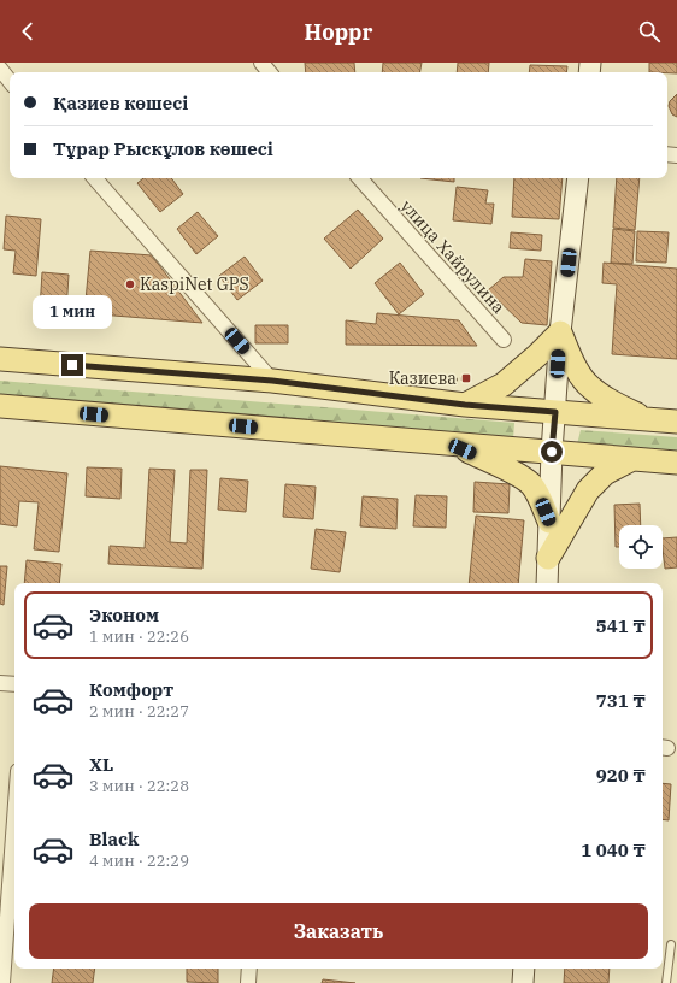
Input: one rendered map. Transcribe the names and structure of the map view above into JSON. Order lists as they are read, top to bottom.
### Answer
{
  "streets": {
    "street": ["улица Хайрулина"]
  },
  "places": {
    "other": ["KaspiNet GPS"],
    "transit": ["Казиева"]
  },
  "page": {
    "header": "Hoppr",
    "banner": ["Қазиев көшесі", "Тұрар Рыскұлов көшесі"],
    "bubble": "1 мин",
    "list": [
      {
        "name": "Эконом",
        "note": "1 мин · 22:26",
        "value": "541 ₸"
      },
      {
        "name": "Комфорт",
        "note": "2 мин · 22:27",
        "value": "731 ₸"
      },
      {
        "name": "XL",
        "note": "3 мин · 22:28",
        "value": "920 ₸"
      },
      {
        "name": "Black",
        "note": "4 мин · 22:29",
        "value": "1 040 ₸"
      }
    ],
    "buttons": "Заказать"
  }
}
